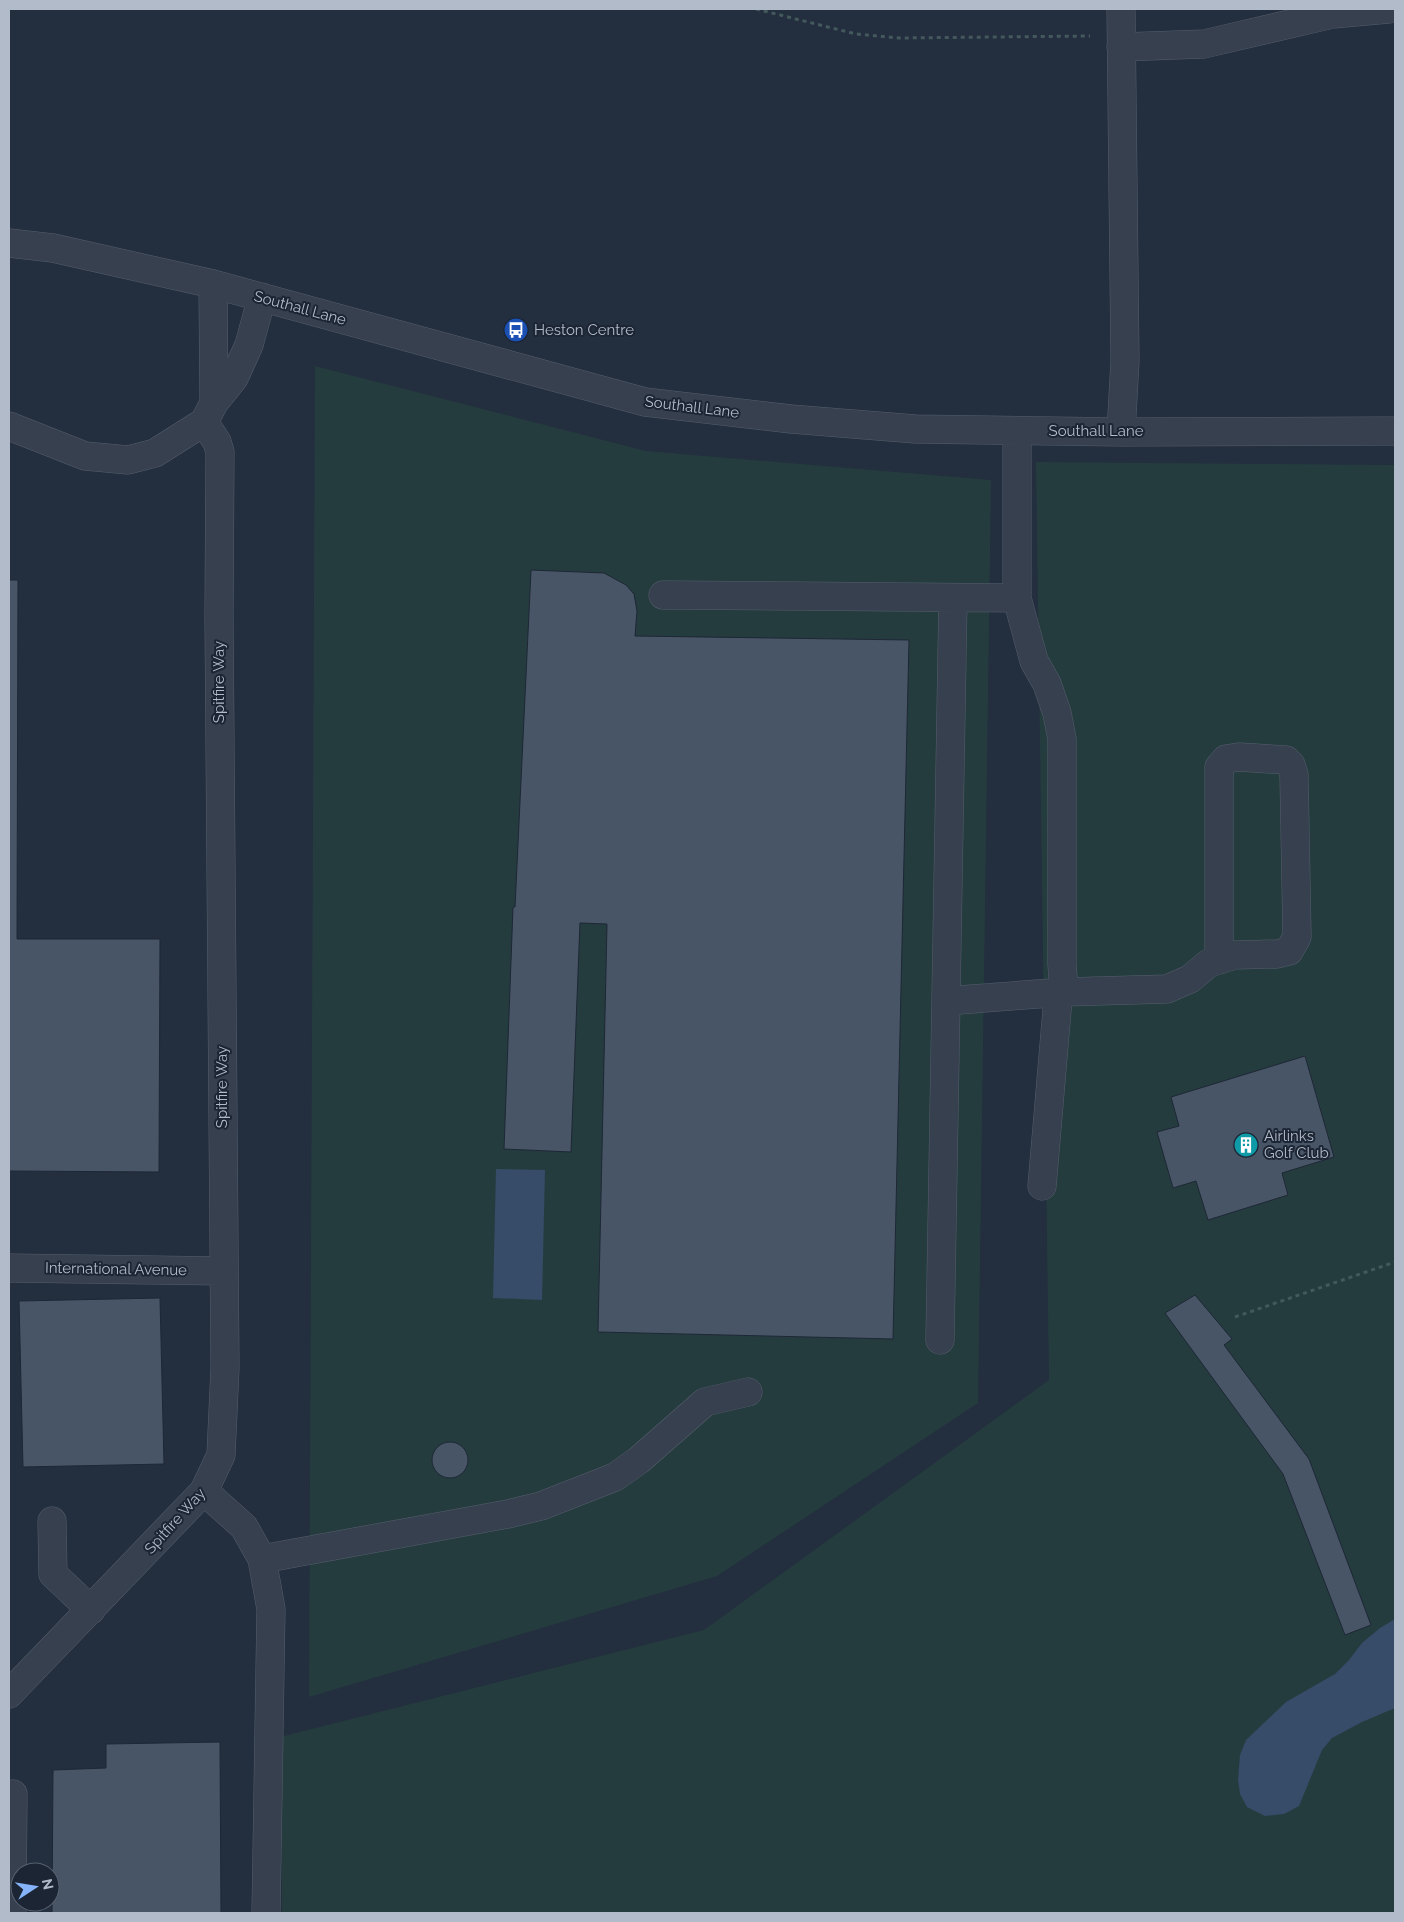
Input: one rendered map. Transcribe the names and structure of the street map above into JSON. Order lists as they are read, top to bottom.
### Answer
{
  "streets": {
    "street": ["Southall Lane", "Spitfire Way", "International Avenue"]
  },
  "crossings": [
    ["Spitfire Way", "International Avenue"]
  ],
  "places": {
    "bus stop": ["Heston Centre"],
    "building": ["Airlinks Golf Club"]
  },
  "north": "right"
}
